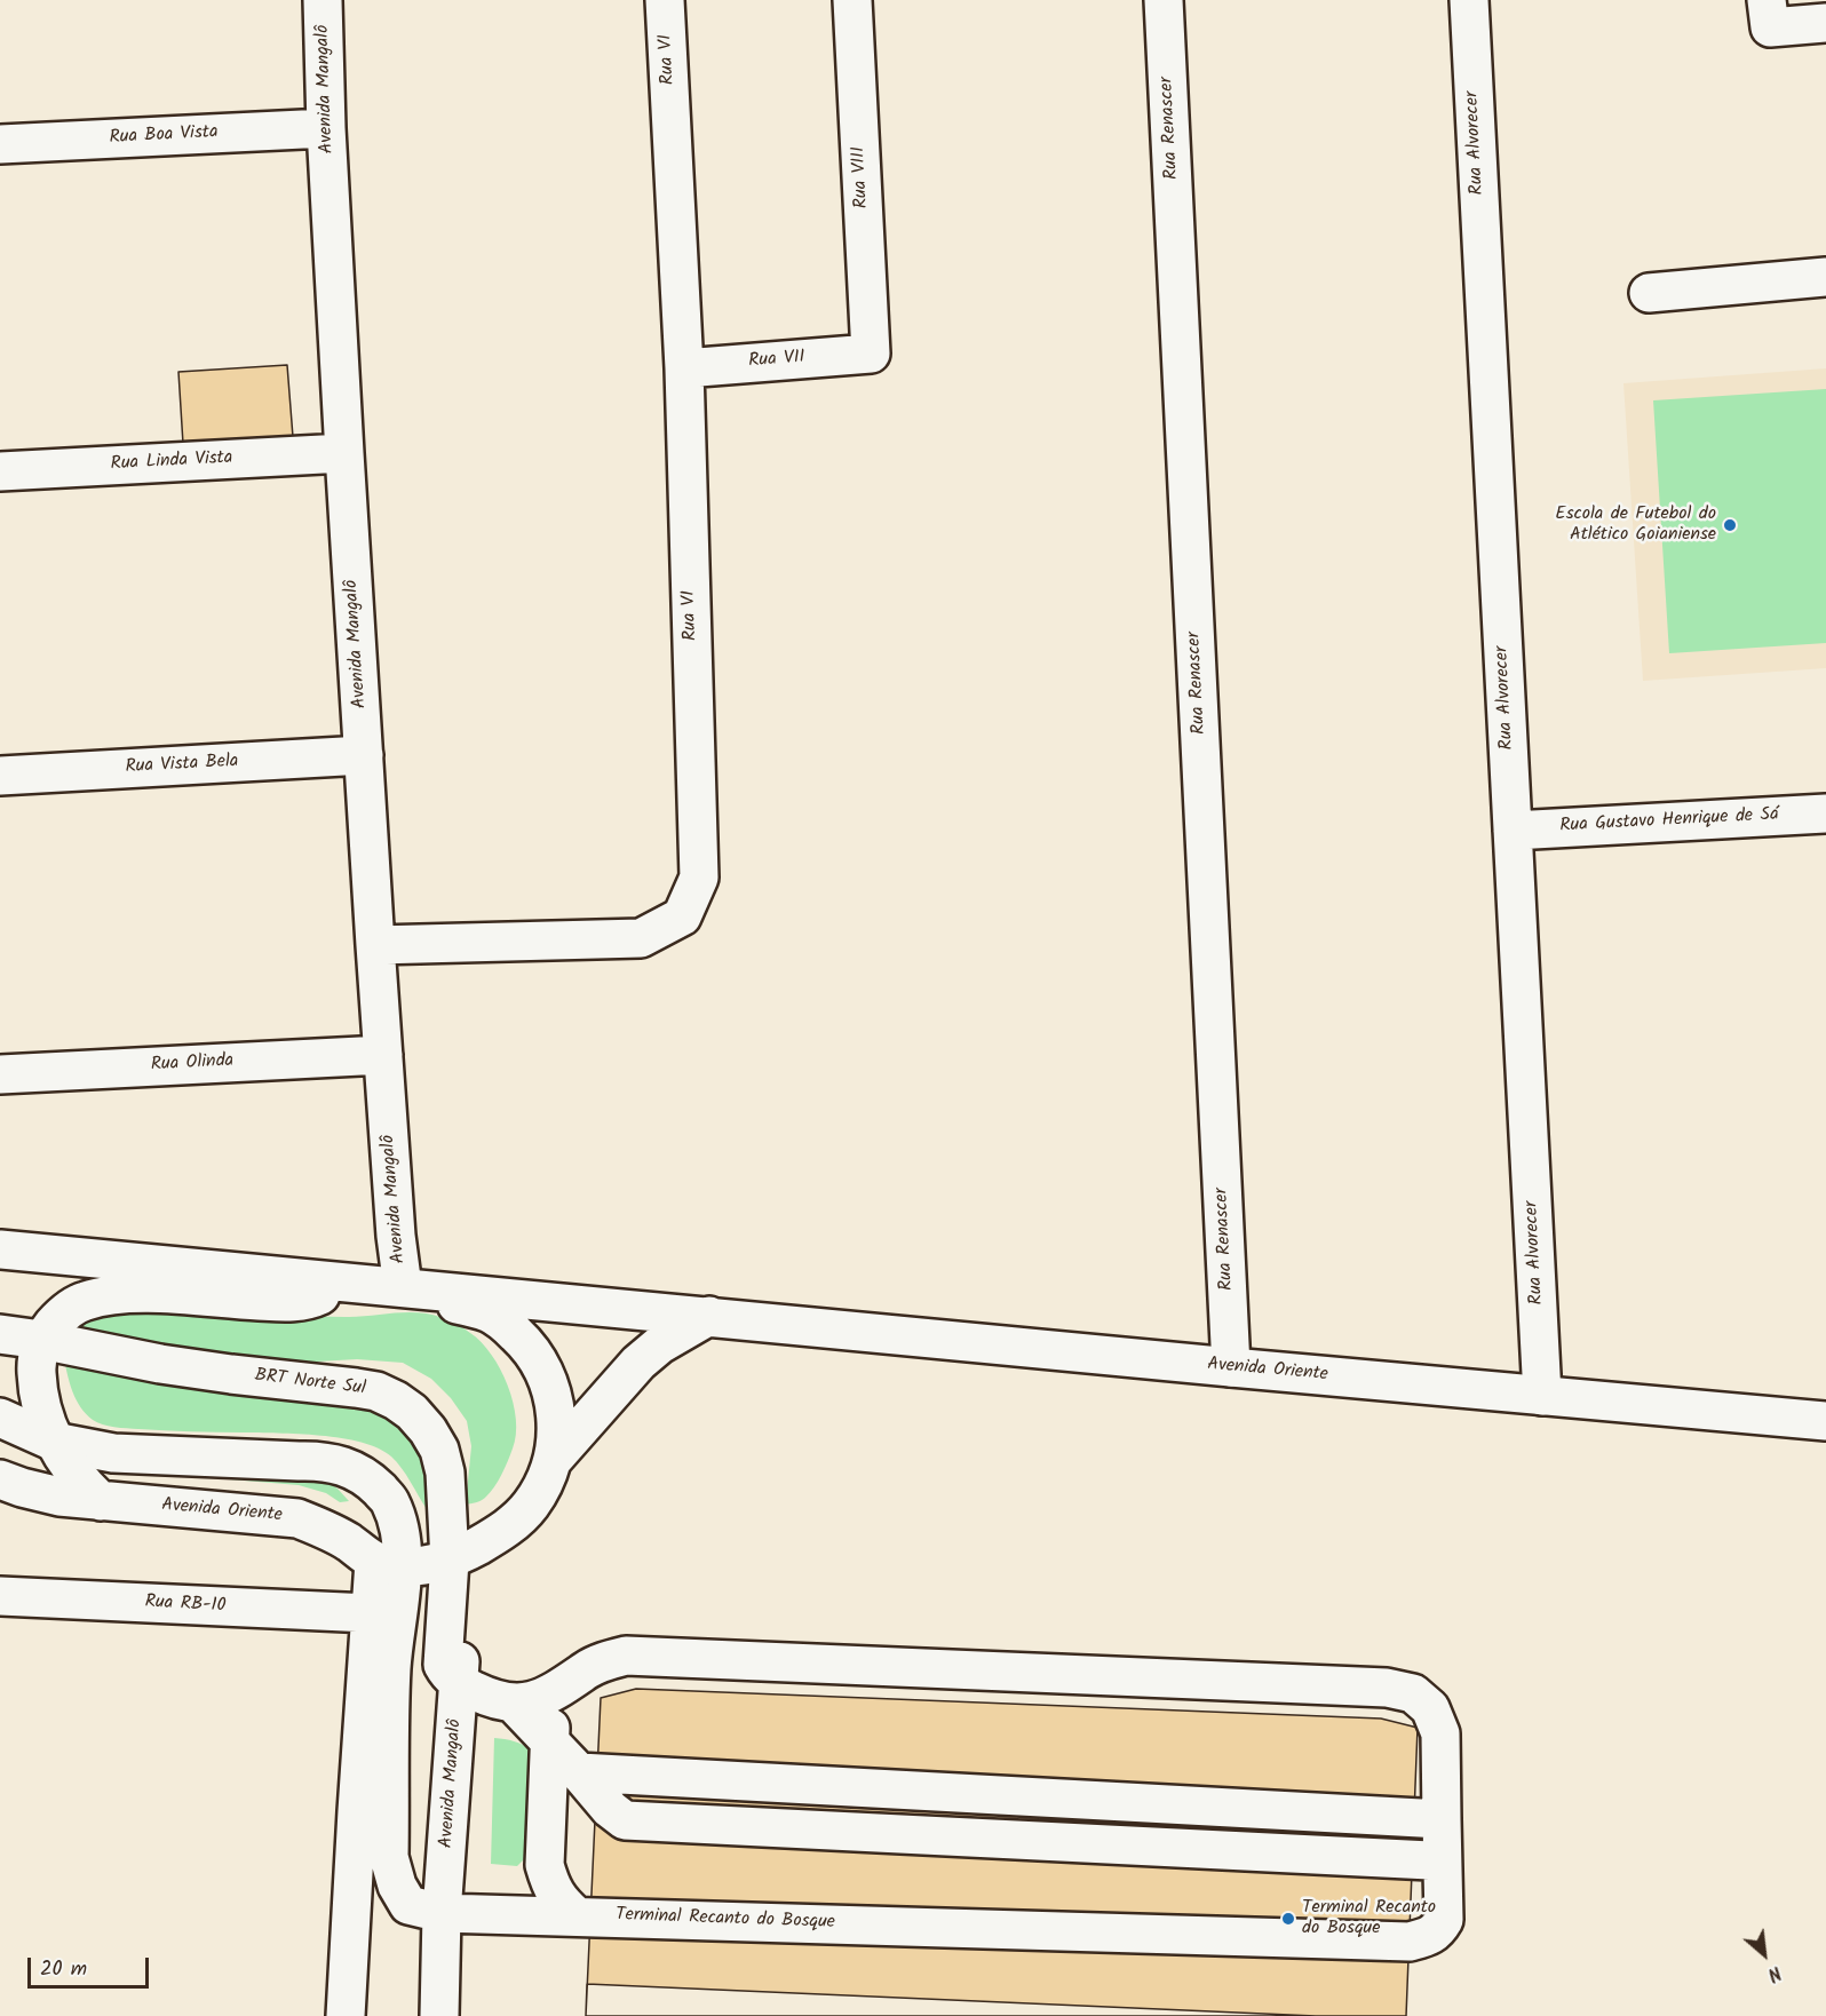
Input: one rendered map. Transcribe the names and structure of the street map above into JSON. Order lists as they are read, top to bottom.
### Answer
{
  "streets": {
    "street": [
      "Rua VI",
      "Avenida Mangalô",
      "Rua Renascer",
      "Rua Boa Vista",
      "Rua Alvorecer",
      "Rua VIII",
      "Rua VII",
      "Rua Linda Vista",
      "Rua Vista Bela",
      "Rua Gustavo Henrique de Sá",
      "Rua Olinda",
      "Avenida Oriente",
      "BRT Norte Sul",
      "Rua RB-10",
      "Terminal Recanto do Bosque"
    ]
  },
  "crossings": [
    ["Rua VI", "Avenida Mangalô"],
    ["Rua VI", "Rua VII"],
    ["Avenida Mangalô", "Rua Boa Vista"],
    ["Avenida Mangalô", "Rua Linda Vista"],
    ["Avenida Mangalô", "Rua Vista Bela"],
    ["Avenida Mangalô", "Rua Olinda"],
    ["Avenida Mangalô", "Avenida Oriente"],
    ["Avenida Mangalô", "BRT Norte Sul"],
    ["Avenida Mangalô", "Terminal Recanto do Bosque"],
    ["Rua Renascer", "Avenida Oriente"],
    ["Rua Alvorecer", "Rua Gustavo Henrique de Sá"],
    ["Rua Alvorecer", "Avenida Oriente"],
    ["Rua VIII", "Rua VII"],
    ["Avenida Oriente", "BRT Norte Sul"],
    ["Avenida Oriente", "Terminal Recanto do Bosque"]
  ],
  "places": ["Escola de Futebol do Atlético Goianiense", "Terminal Recanto do Bosque"],
  "scale_bar": "20 m",
  "north": "bottom right"
}
